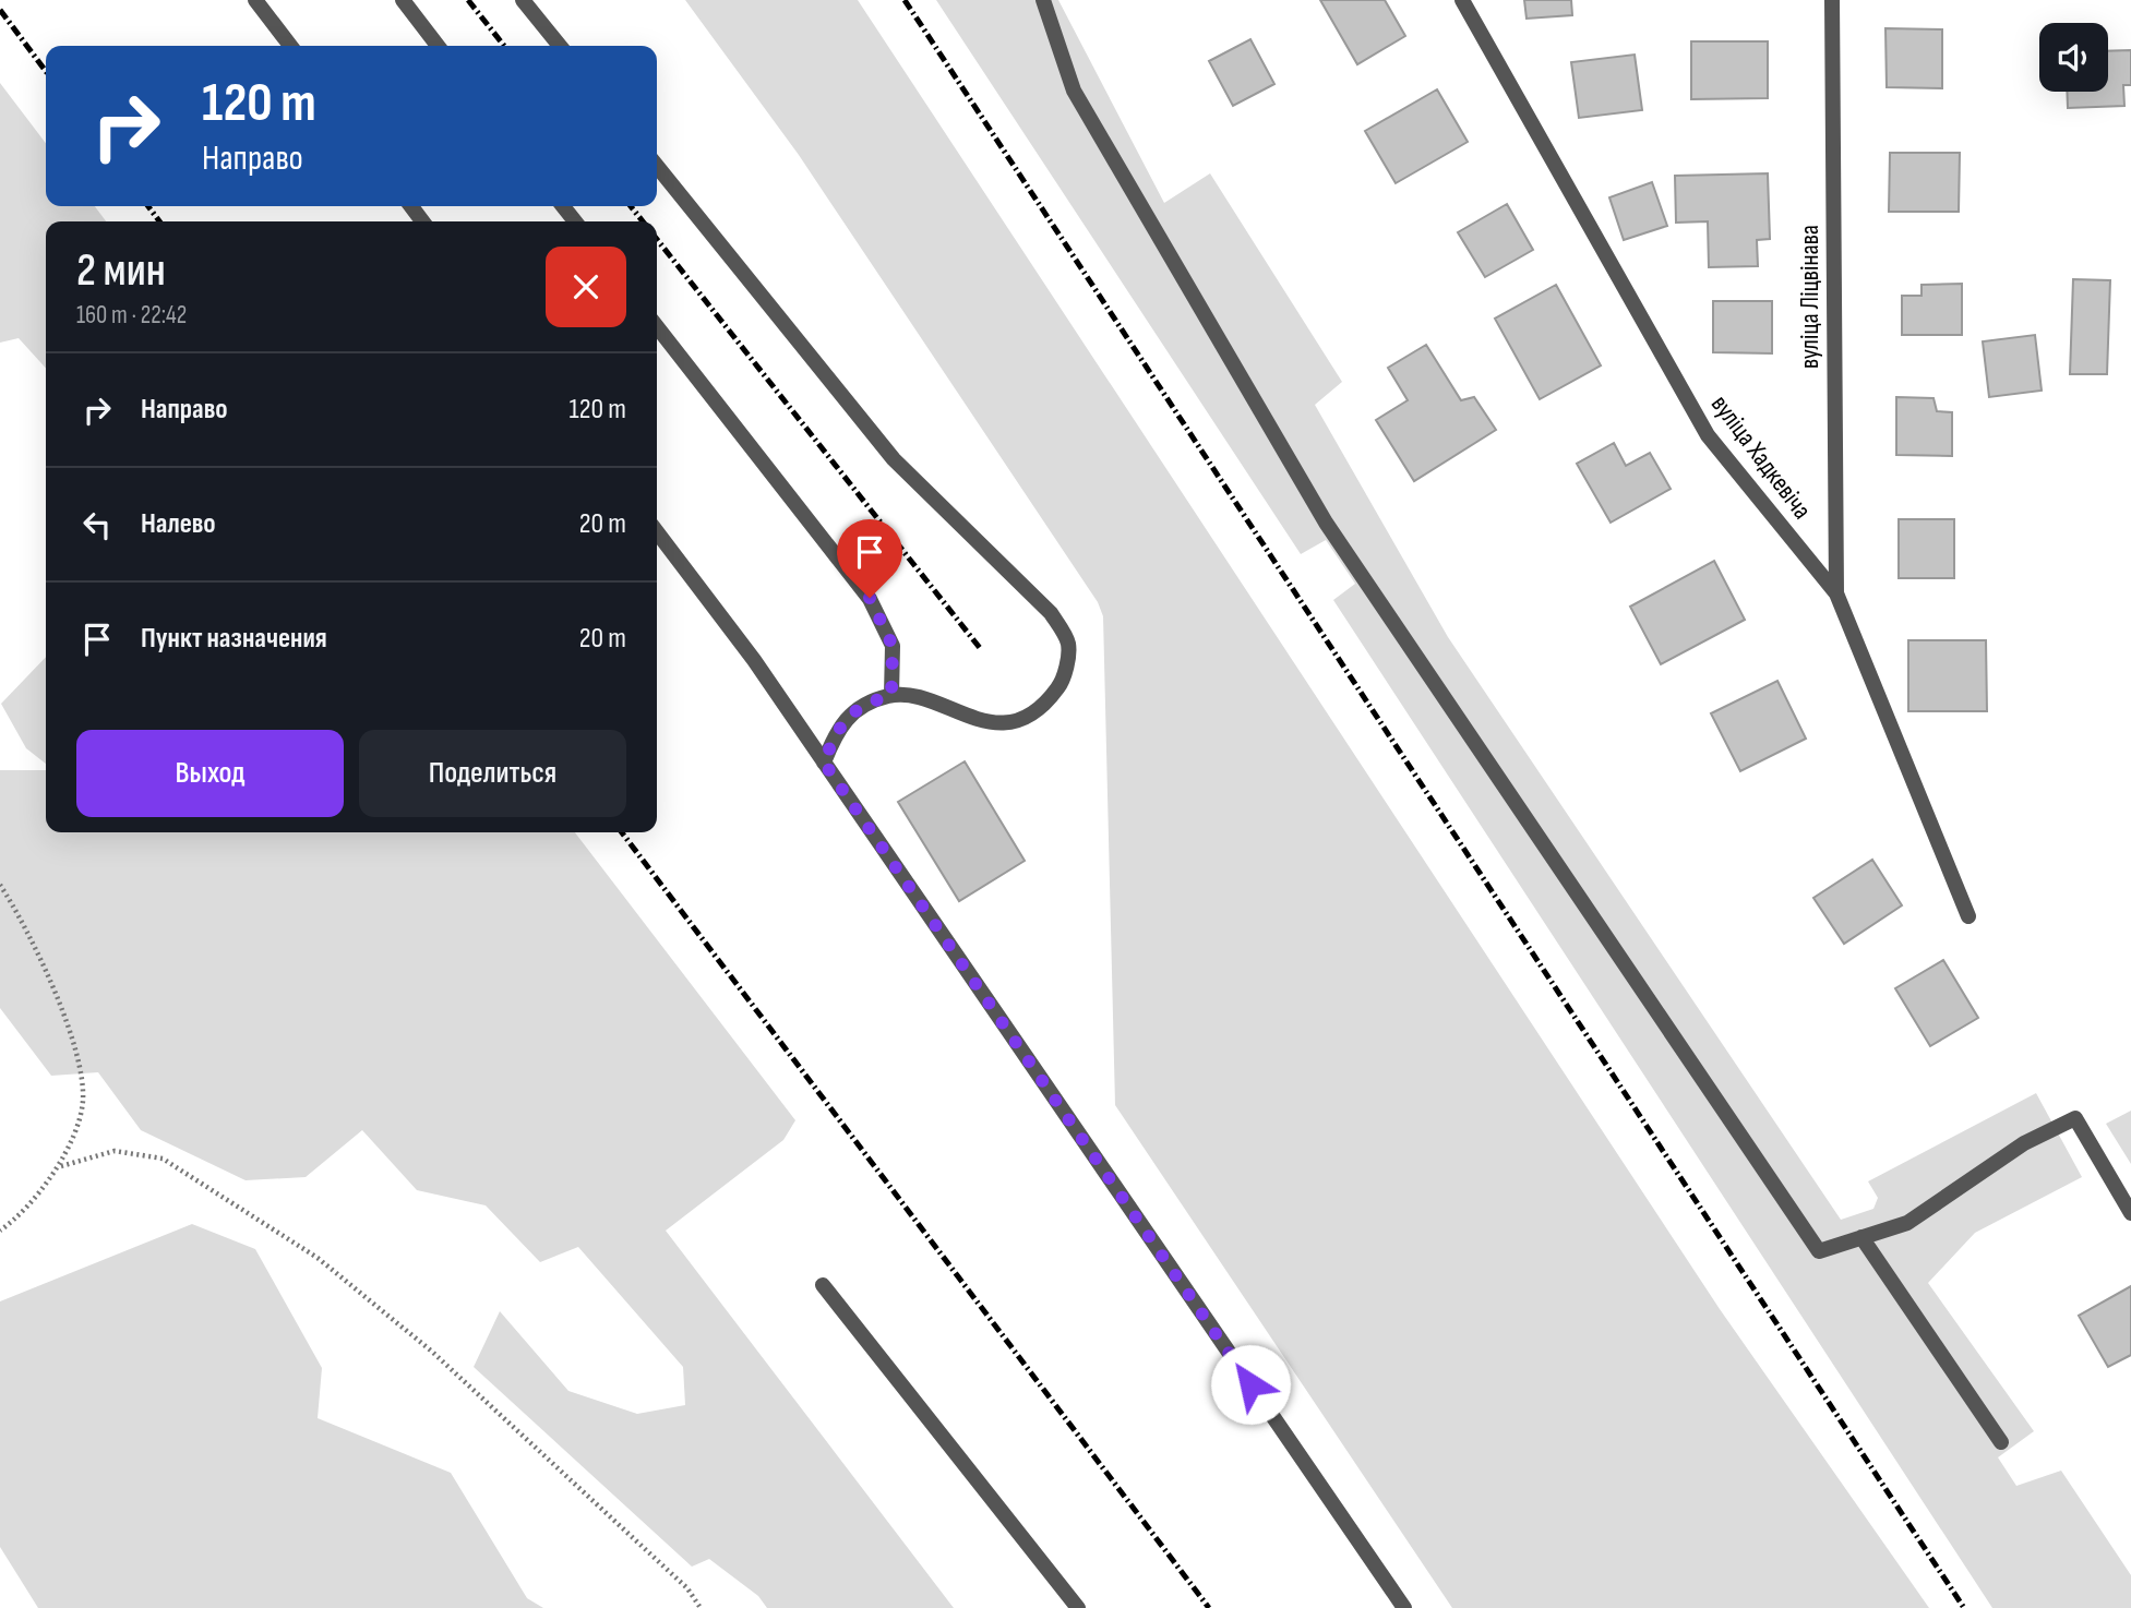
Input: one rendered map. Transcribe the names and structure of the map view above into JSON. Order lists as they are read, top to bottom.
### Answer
{
  "streets": {
    "street": ["вуліца Ліцвінава", "вуліца Хадкевіча"]
  },
  "crossings": [
    ["вуліца Ліцвінава", "вуліца Хадкевіча"]
  ],
  "page": {
    "turn": ["120 m", "Направо"],
    "heading": ["2 мин", "160 m · 22:42"],
    "list": [
      {
        "name": "Направо",
        "value": "120 m"
      },
      {
        "name": "Налево",
        "value": "20 m"
      },
      {
        "name": "Пункт назначения",
        "value": "20 m"
      }
    ],
    "buttons": ["Выход", "Поделиться"]
  }
}
